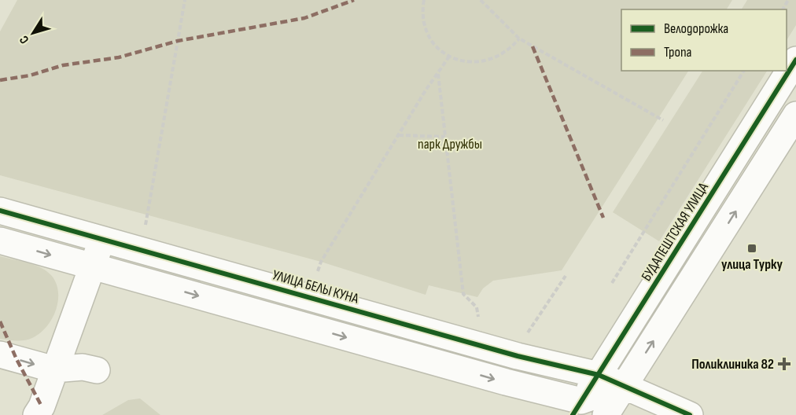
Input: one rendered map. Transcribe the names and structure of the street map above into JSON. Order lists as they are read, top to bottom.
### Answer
{
  "streets": {
    "street": ["БУДАПЕШТСКАЯ УЛИЦА", "УЛИЦА БЕЛЫ КУНА"]
  },
  "crossings": [
    ["БУДАПЕШТСКАЯ УЛИЦА", "УЛИЦА БЕЛЫ КУНА"]
  ],
  "parks": ["парк Дружбы"],
  "places": {
    "transit": ["улица Турку"],
    "health": ["Поликлиника 82"]
  },
  "legend": ["Велодорожка", "Тропа"],
  "north": "bottom left"
}
